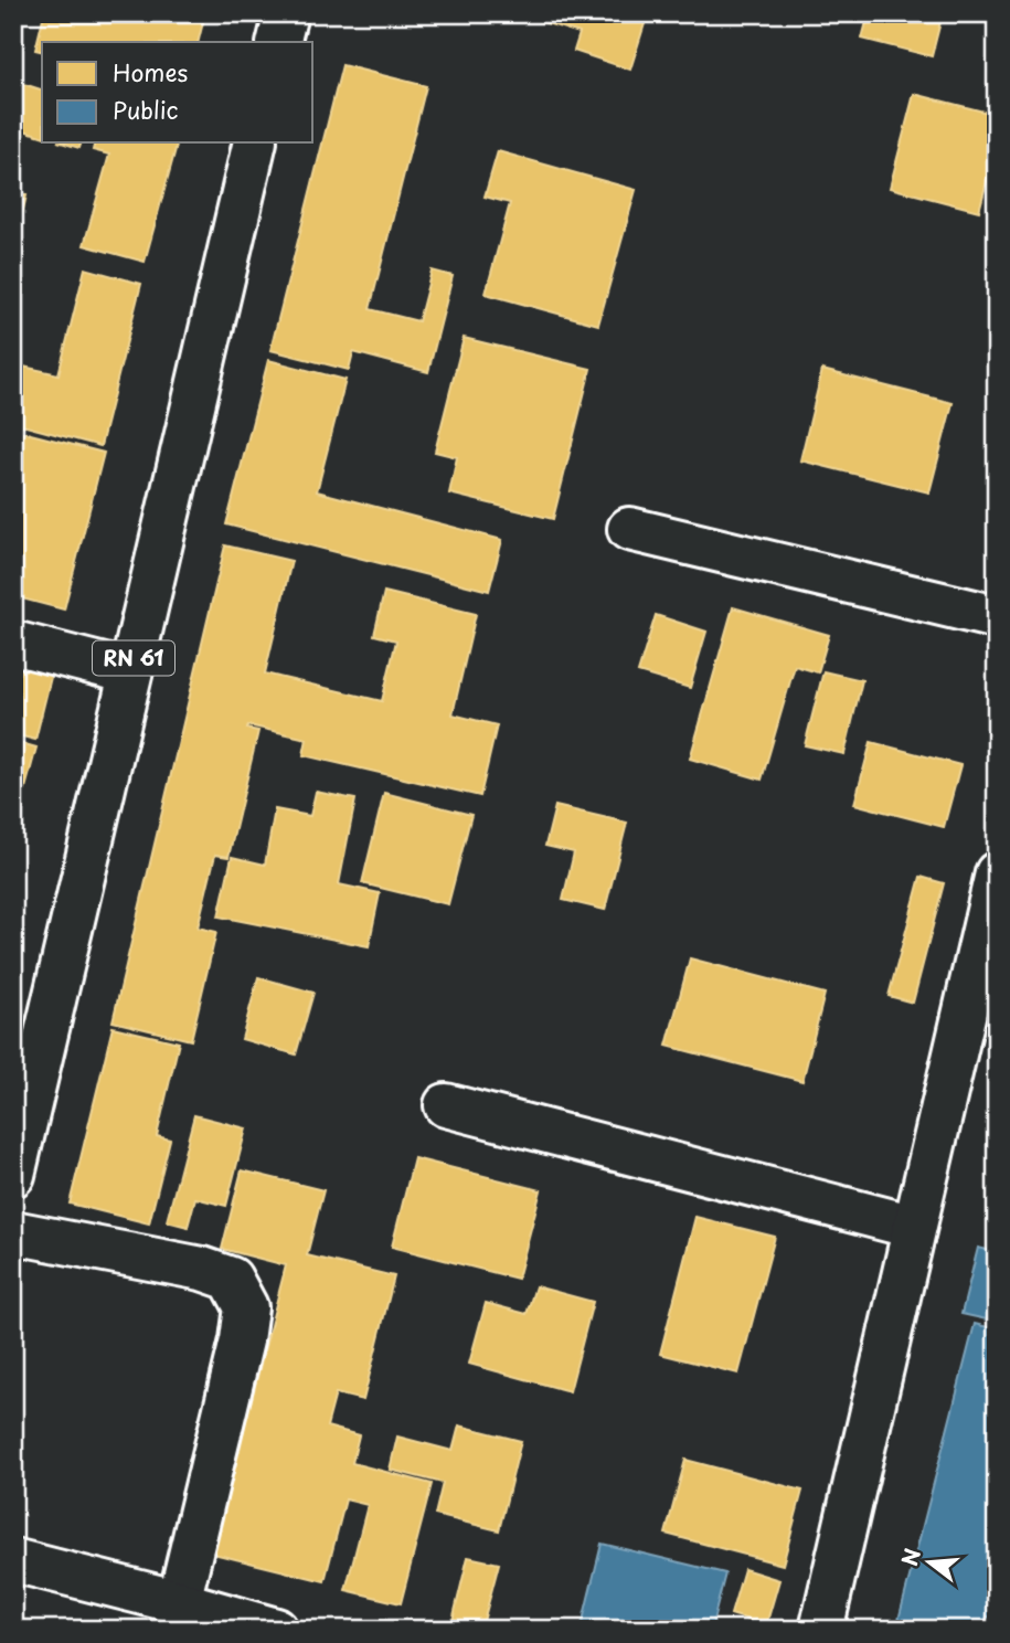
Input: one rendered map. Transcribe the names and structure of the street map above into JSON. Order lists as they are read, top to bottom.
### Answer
{
  "streets": {
    "street": ["RN 61"]
  },
  "legend": ["Homes", "Public"],
  "north": "left"
}
